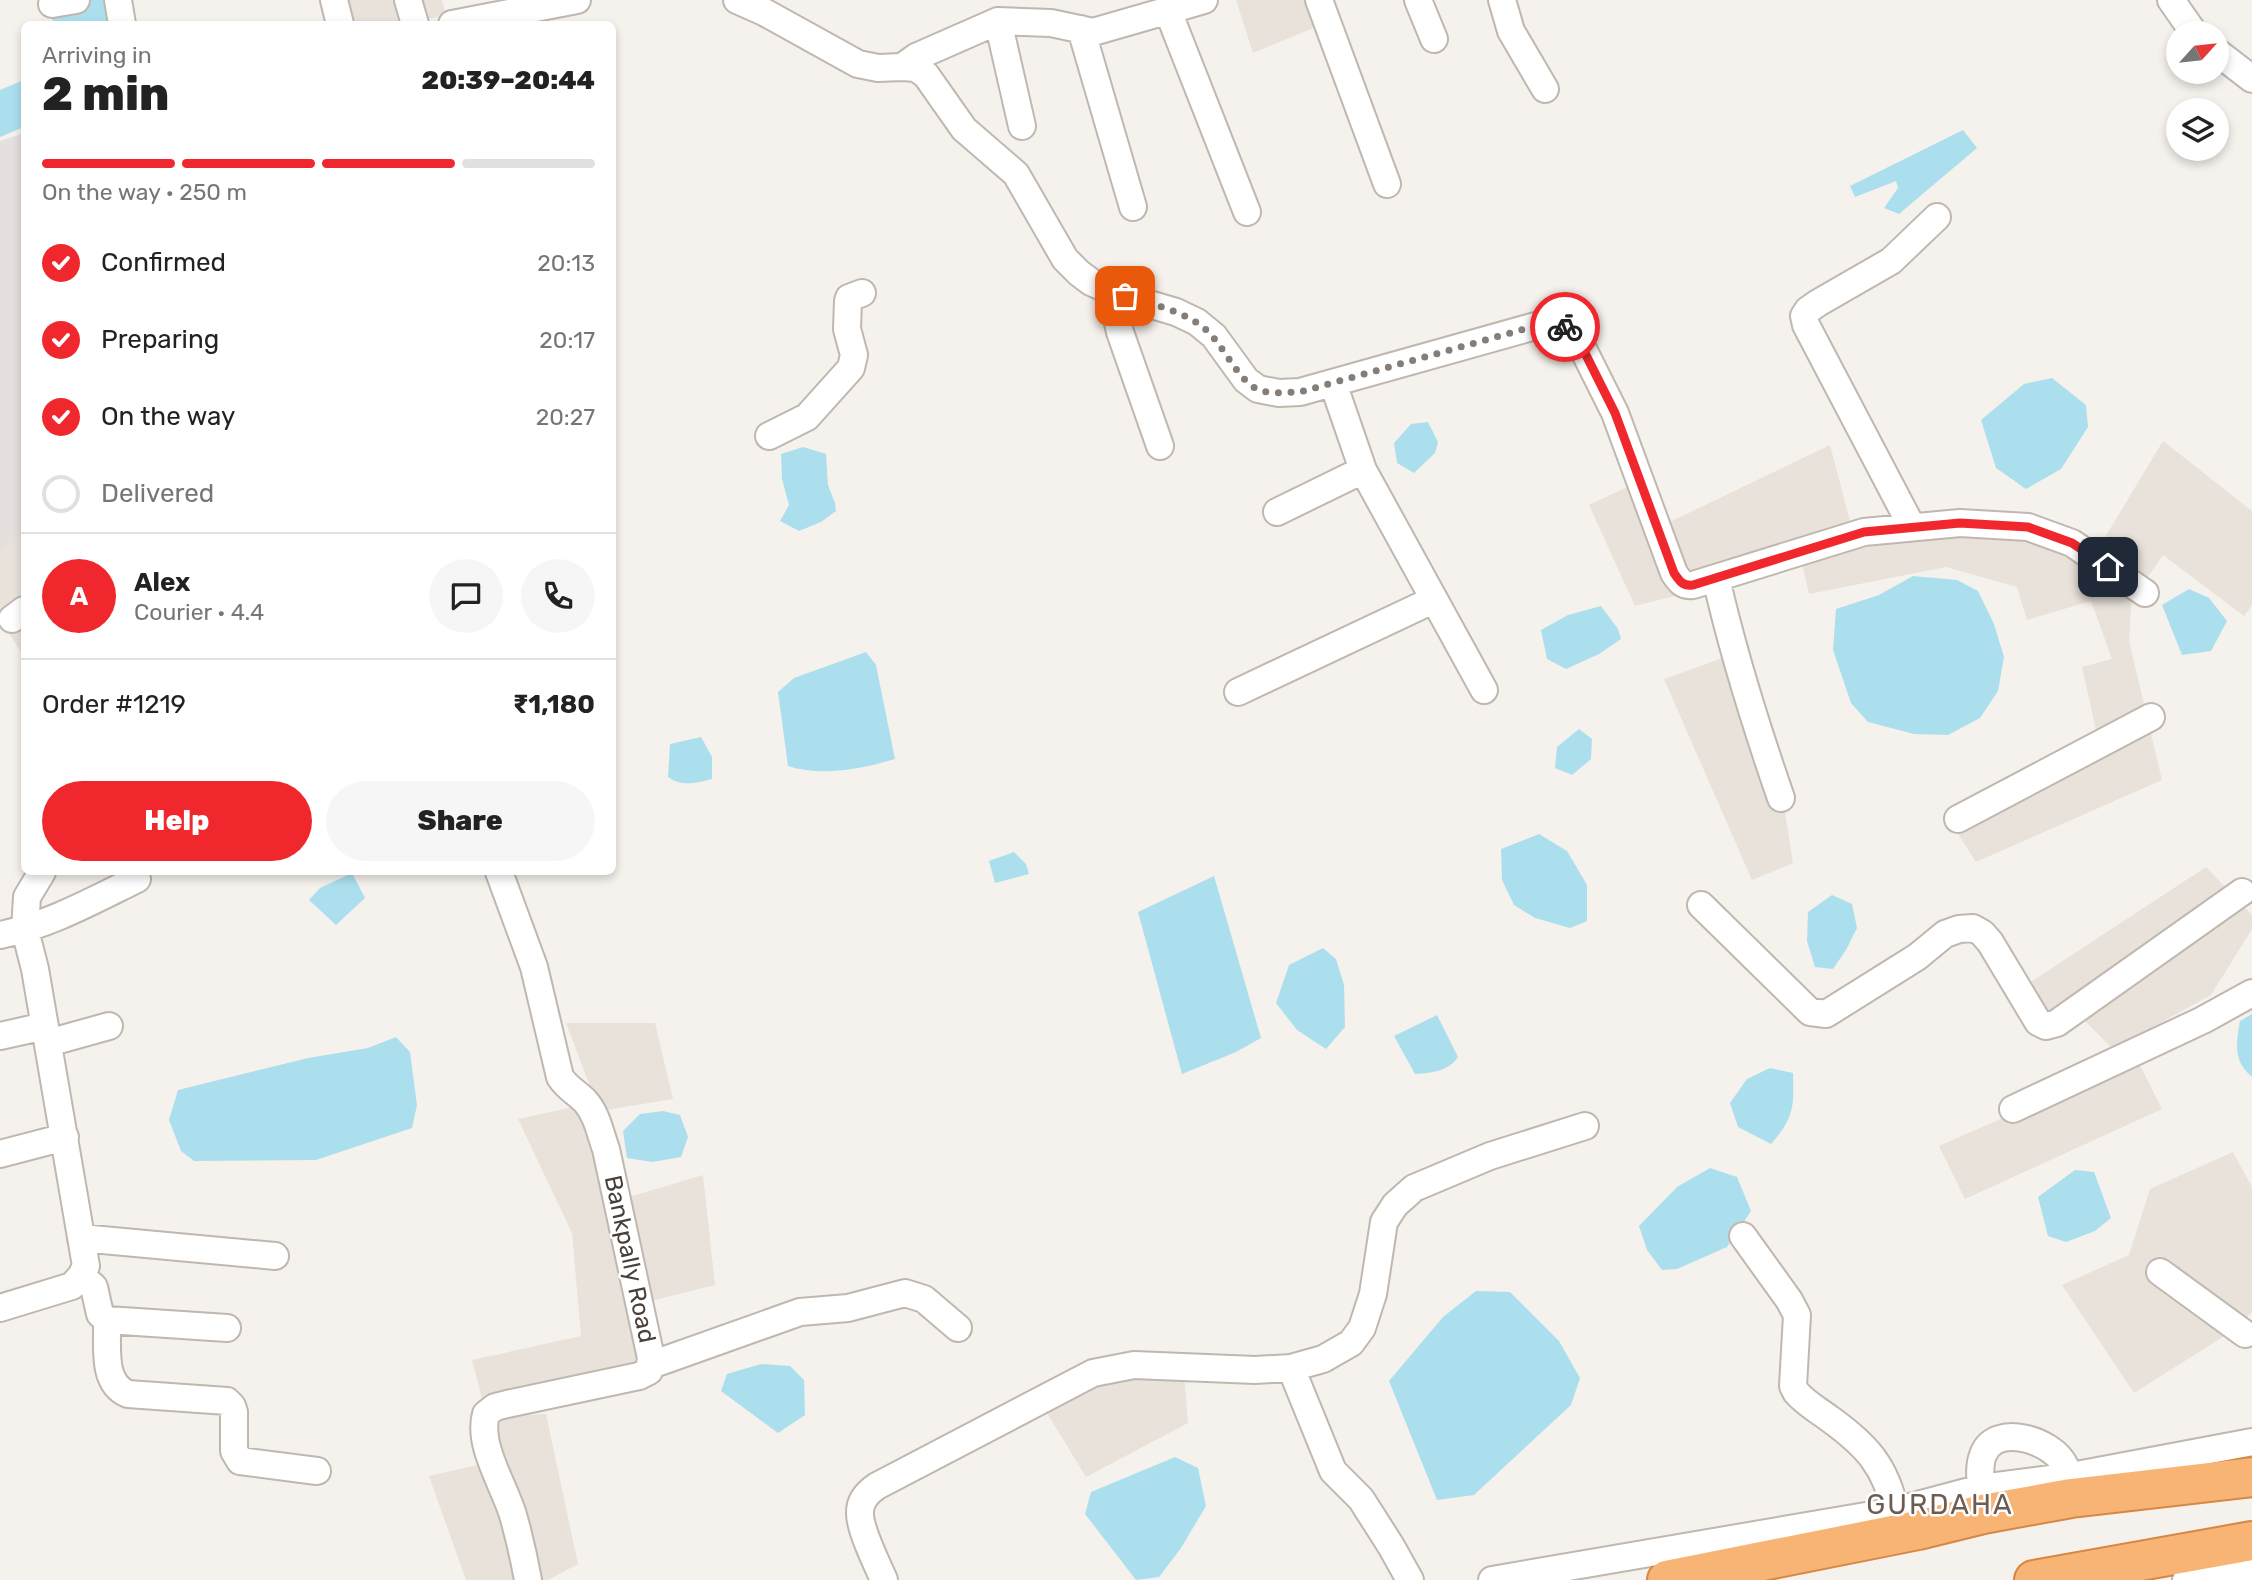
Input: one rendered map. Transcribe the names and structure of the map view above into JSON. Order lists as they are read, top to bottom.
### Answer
{
  "streets": {
    "street": ["Bankpally Road"]
  },
  "districts": ["GURDAHA"],
  "north": "top right",
  "page": {
    "heading": ["2 min", "Arriving in", "20:39–20:44"],
    "panel": [
      "Alex",
      "Courier · 4.4",
      "Order #1219",
      "₹1,180"
    ],
    "bar": "On the way · 250 m",
    "list": [
      ["Confirmed", "20:13"],
      ["Preparing", "20:17"],
      ["On the way", "20:27"],
      "Delivered"
    ],
    "round": "A",
    "buttons": ["Help", "Share"]
  }
}
